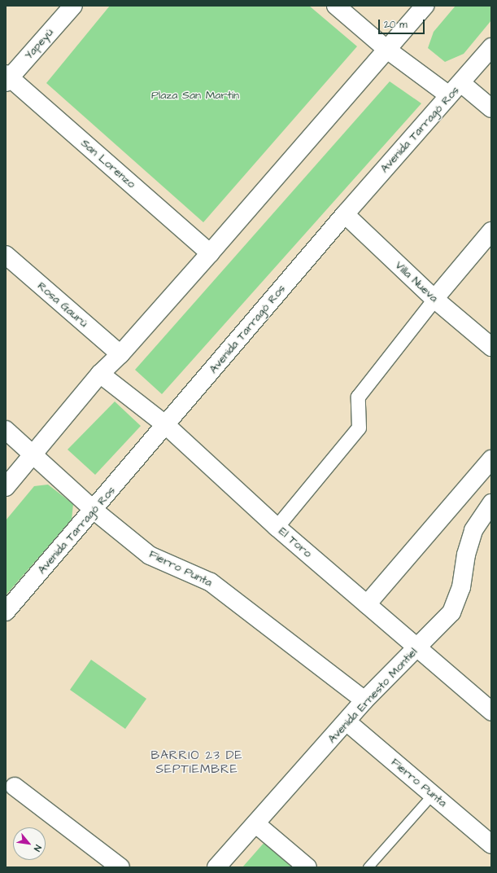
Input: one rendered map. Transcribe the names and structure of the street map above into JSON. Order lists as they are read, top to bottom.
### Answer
{
  "streets": {
    "street": [
      "Yapeyú",
      "Avenida Tarragó Ros",
      "San Lorenzo",
      "Villa Nueva",
      "Rosa Gaurú",
      "El Toro",
      "Fierro Punta",
      "Avenida Ernesto Montiel"
    ]
  },
  "crossings": [
    ["Yapeyú", "San Lorenzo"],
    ["Avenida Tarragó Ros", "Villa Nueva"],
    ["Avenida Tarragó Ros", "El Toro"],
    ["Avenida Tarragó Ros", "Fierro Punta"],
    ["El Toro", "Avenida Ernesto Montiel"],
    ["Fierro Punta", "Avenida Ernesto Montiel"]
  ],
  "districts": ["BARRIO 23 DE SEPTIEMBRE"],
  "parks": ["Plaza San Martín"],
  "scale_bar": "20 m",
  "north": "bottom right"
}
